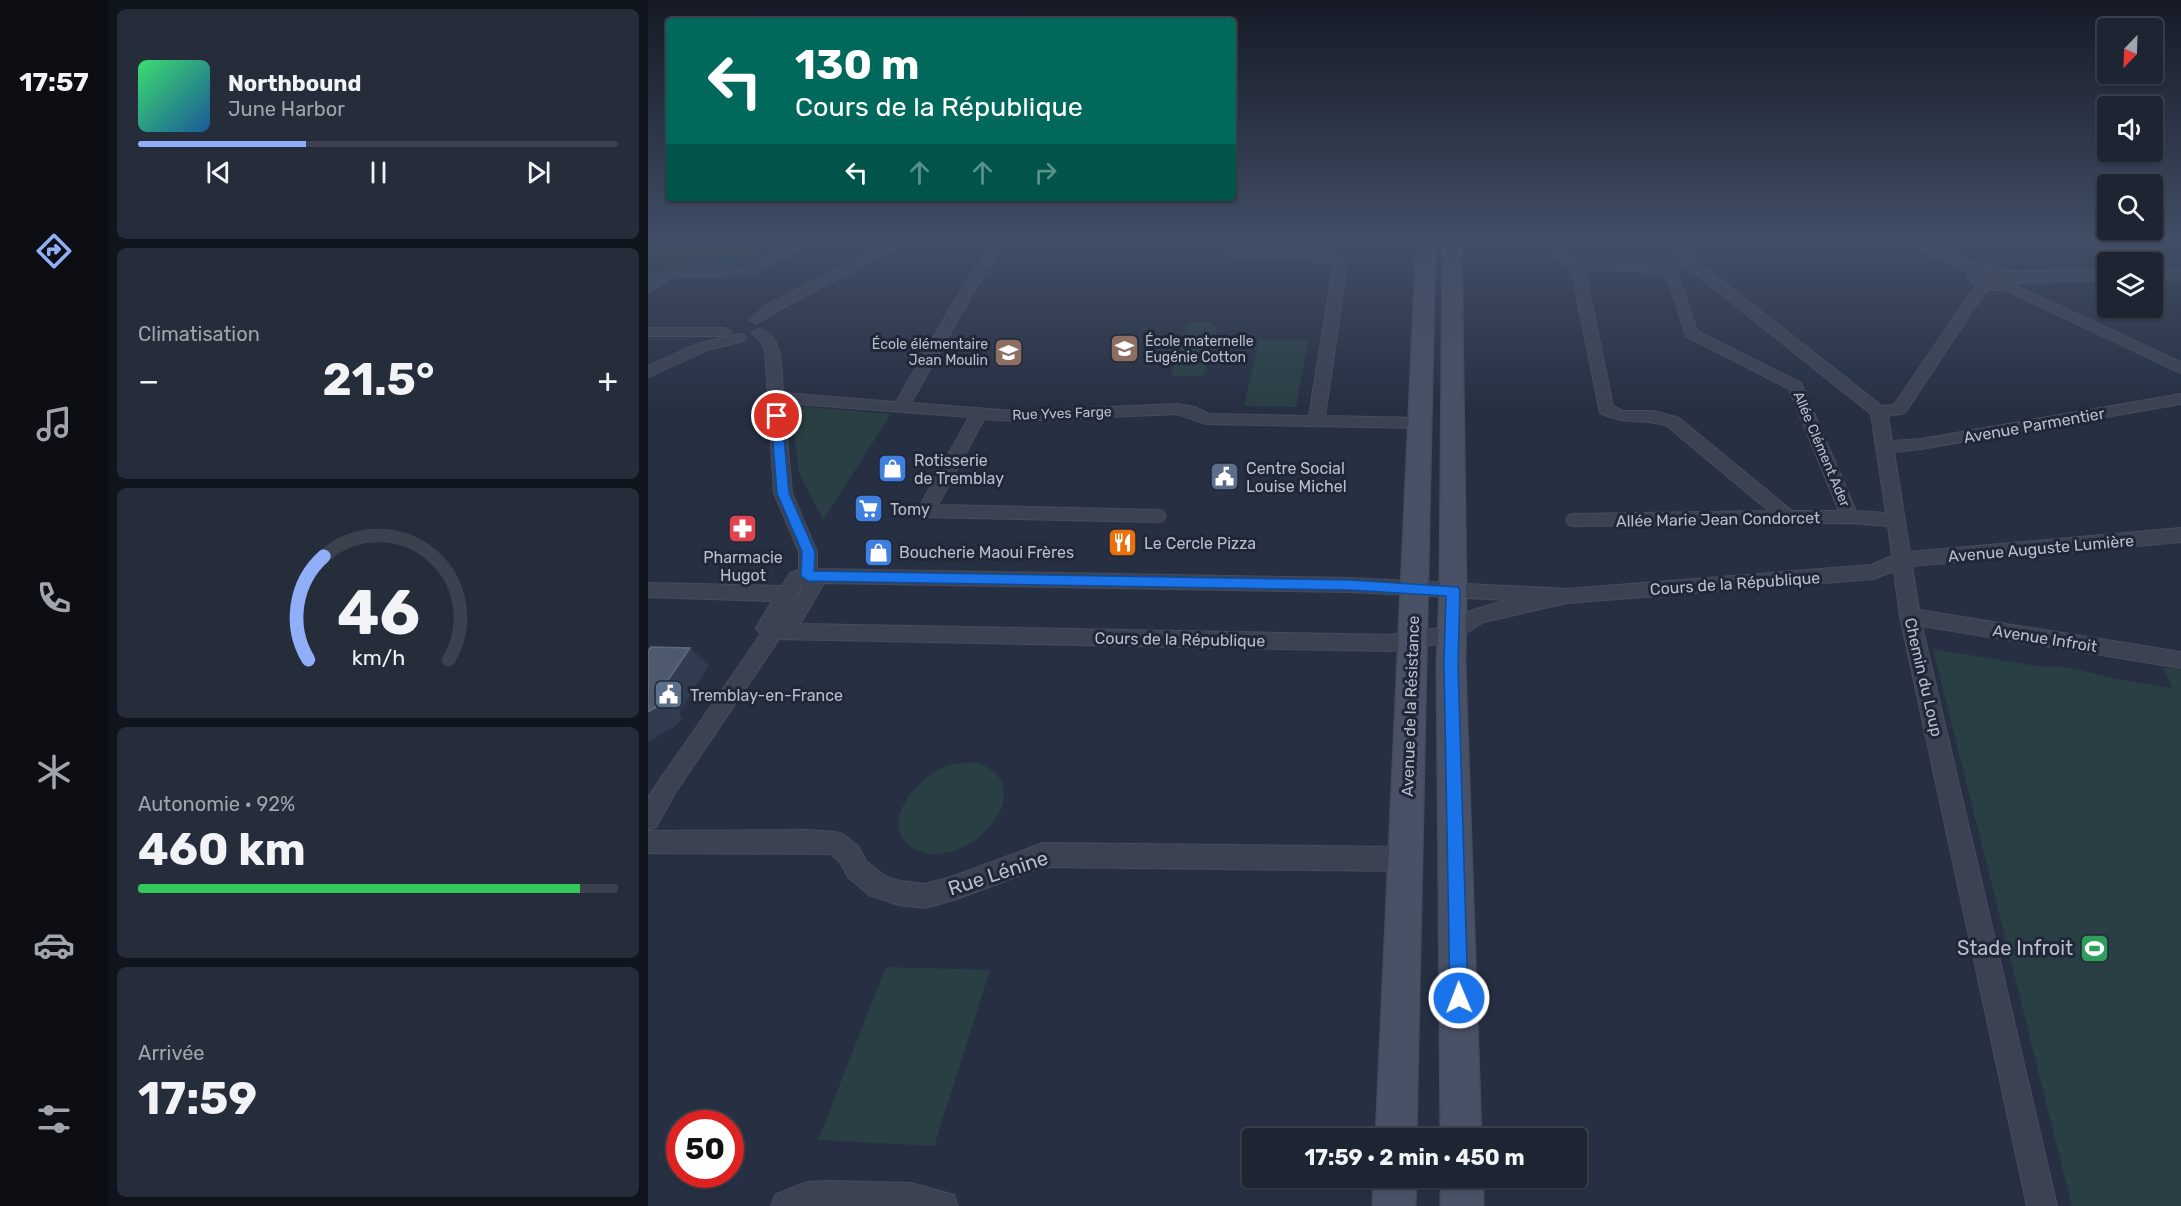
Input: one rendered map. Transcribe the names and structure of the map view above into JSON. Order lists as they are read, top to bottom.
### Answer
{
  "streets": {
    "main road": ["Avenue de la Résistance"],
    "street": [
      "Rue Yves Farge",
      "Avenue Parmentier",
      "Allée Clément Ader",
      "Allée Marie Jean Condorcet",
      "Avenue Auguste Lumière",
      "Cours de la République",
      "Avenue Infroit",
      "Chemin du Loup",
      "Rue Lénine"
    ]
  },
  "crossings": [
    ["Rue Yves Farge", "Avenue de la Résistance"],
    ["Avenue Parmentier", "Chemin du Loup"],
    ["Allée Clément Ader", "Allée Marie Jean Condorcet"],
    ["Allée Marie Jean Condorcet", "Chemin du Loup"],
    ["Avenue Auguste Lumière", "Cours de la République"],
    ["Avenue Auguste Lumière", "Chemin du Loup"],
    ["Cours de la République", "Chemin du Loup"],
    ["Cours de la République", "Avenue de la Résistance"],
    ["Avenue Infroit", "Chemin du Loup"],
    ["Avenue de la Résistance", "Rue Lénine"]
  ],
  "places": {
    "school or university": ["École maternelle Eugénie Cotton", "École élémentaire Jean Moulin"],
    "shop": ["Rotisserie de Tremblay", "Boucherie Maoui Frères"],
    "public building": ["Centre Social Louise Michel", "Tremblay-en-France"],
    "supermarket": ["Tomy"],
    "pharmacy": ["Pharmacie Hugot"],
    "restaurant": ["Le Cercle Pizza"],
    "sports": ["Stade Infroit"]
  },
  "north": "bottom left",
  "page": {
    "tabs": "17:57",
    "turn": ["130 m", "Cours de la République"],
    "song": ["Northbound", "June Harbor"],
    "tile": [
      "Climatisation",
      ["Autonomie · 92%", "460 km"],
      ["Arrivée", "17:59"]
    ],
    "heat": ["−", "21.5°", "+"],
    "limit": "50",
    "trip": "17:59 · 2 min · 450 m",
    "gauge": ["46", "km/h"]
  }
}
